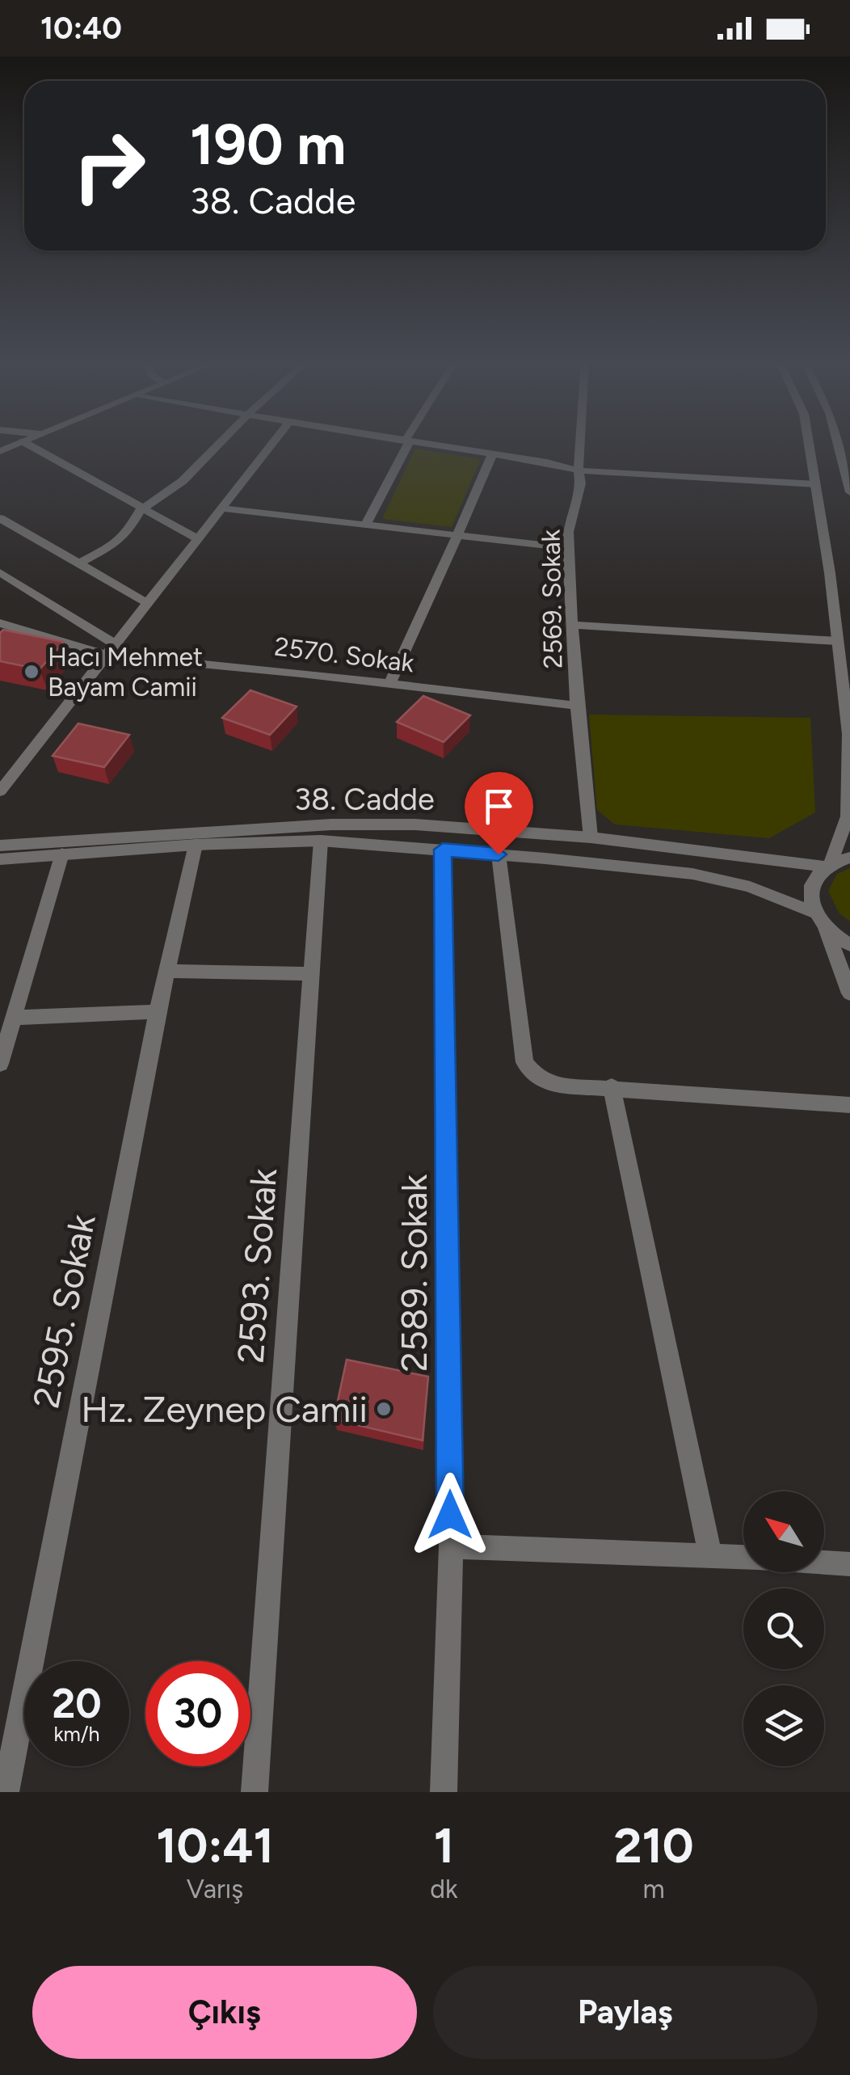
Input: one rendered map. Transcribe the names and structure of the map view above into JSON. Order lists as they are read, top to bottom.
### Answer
{
  "streets": {
    "street": [
      "2569. Sokak",
      "2570. Sokak",
      "38. Cadde",
      "2593. Sokak",
      "2589. Sokak",
      "2595. Sokak"
    ]
  },
  "crossings": [
    ["2569. Sokak", "2570. Sokak"],
    ["2569. Sokak", "38. Cadde"],
    ["38. Cadde", "2593. Sokak"],
    ["38. Cadde", "2589. Sokak"],
    ["38. Cadde", "2595. Sokak"]
  ],
  "places": ["Hacı Mehmet Bayam Camii", "Hz. Zeynep Camii"],
  "north": "top left",
  "page": {
    "status": "10:40",
    "turn": ["190 m", "38. Cadde"],
    "speed": "20 km/h",
    "limit": "30",
    "eta": [
      "10:41",
      "Varış",
      "1",
      "dk",
      "210",
      "m"
    ],
    "buttons": ["Çıkış", "Paylaş"]
  }
}
